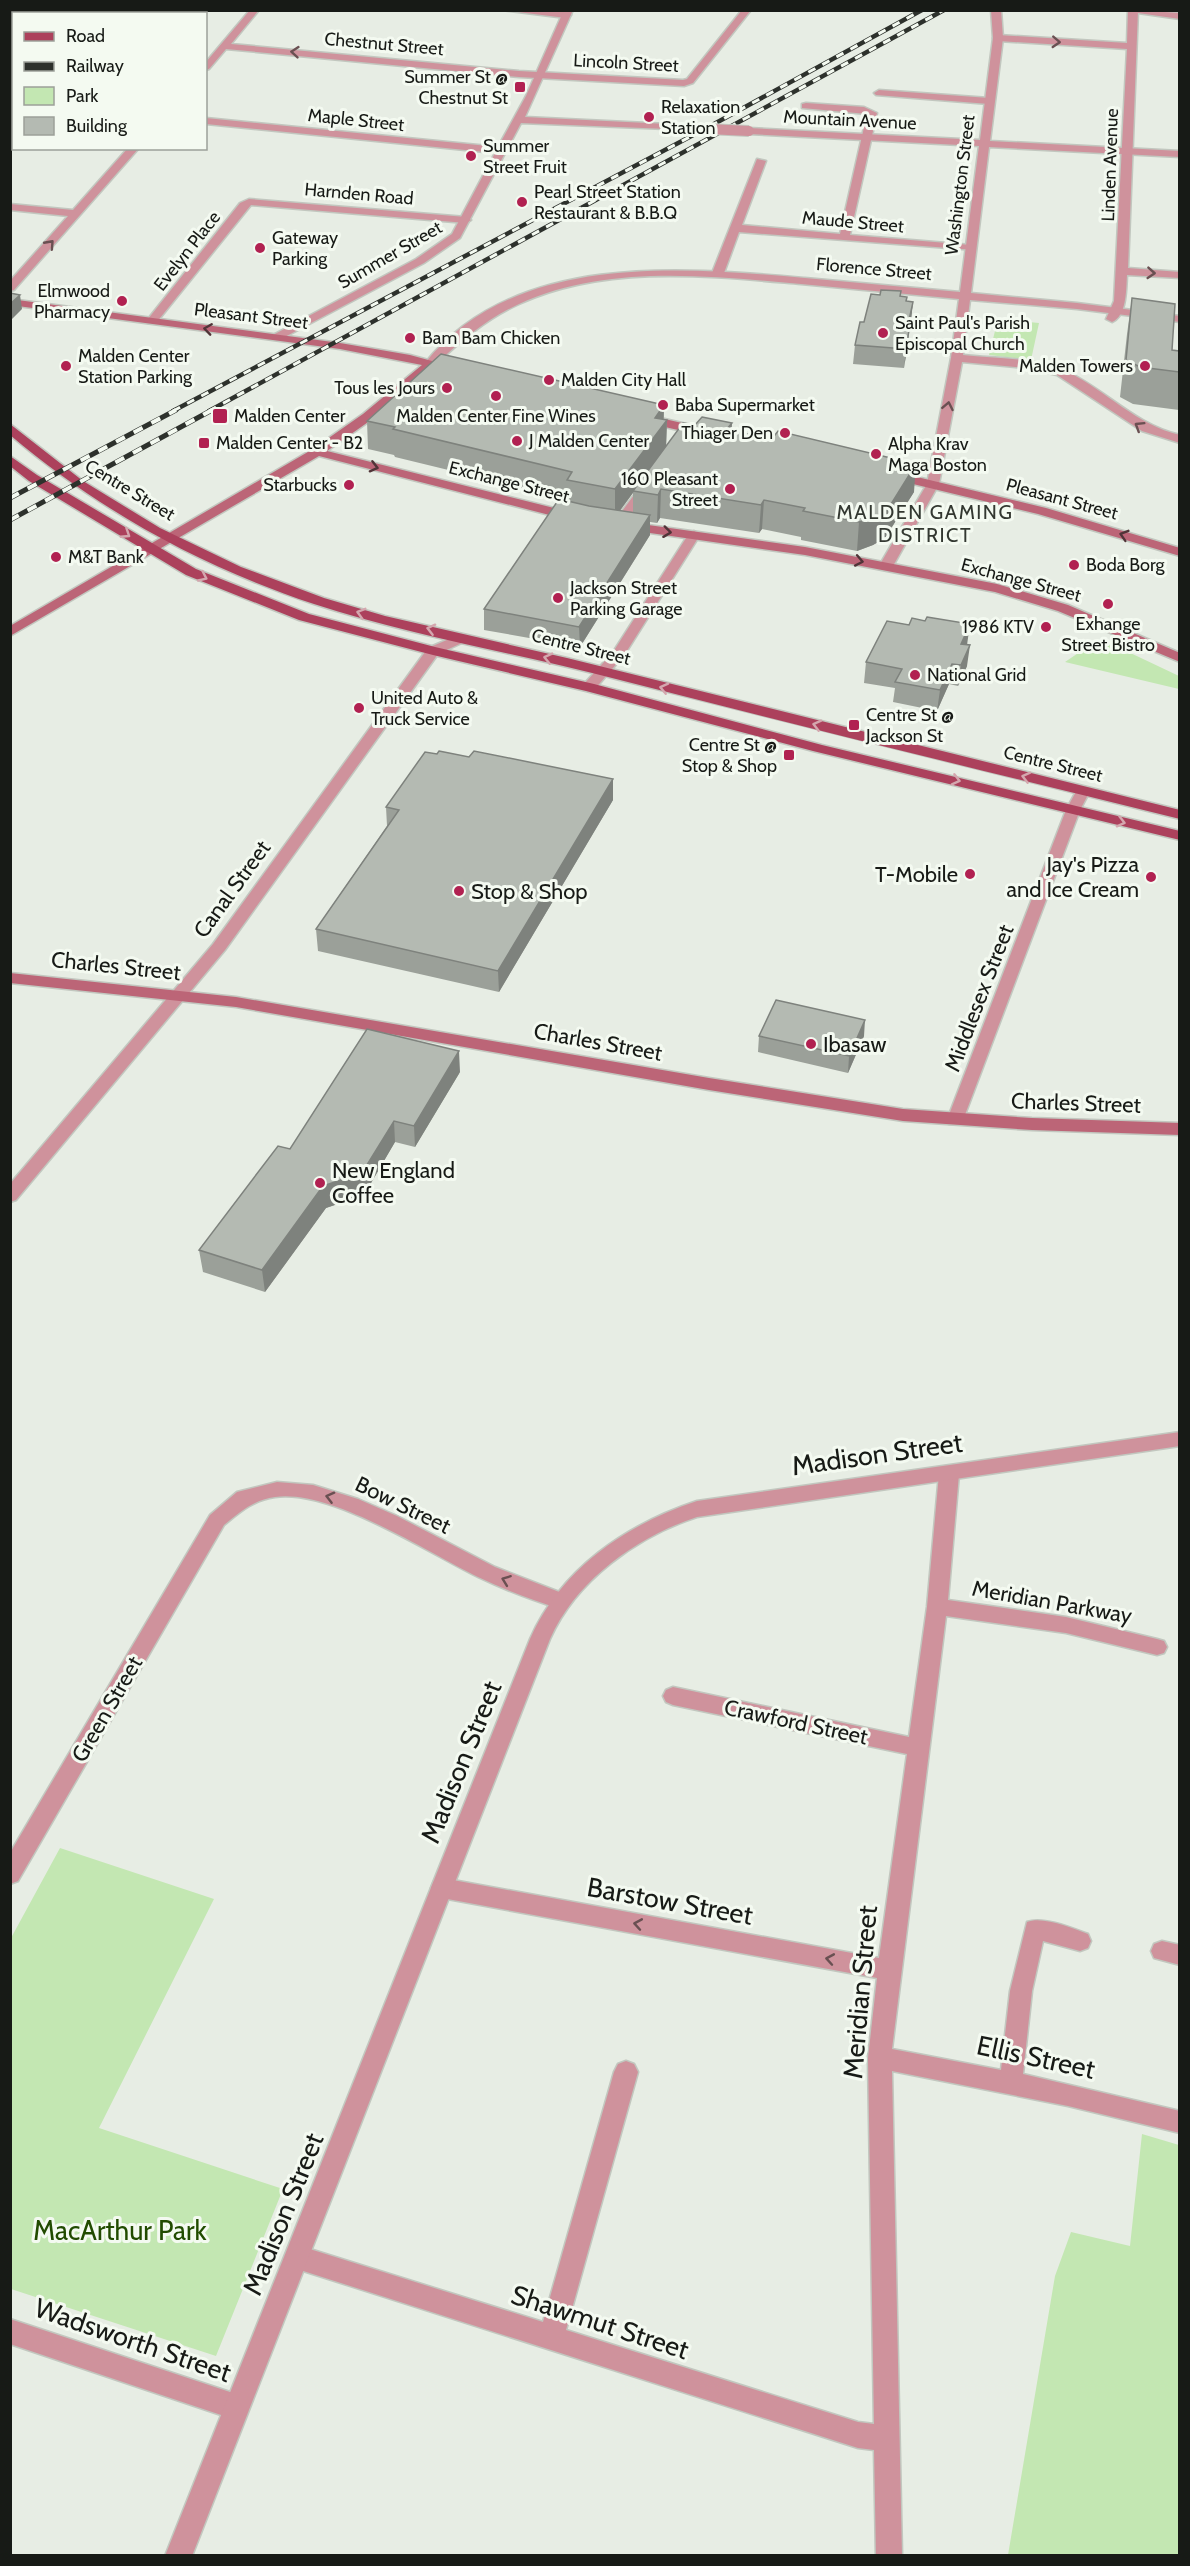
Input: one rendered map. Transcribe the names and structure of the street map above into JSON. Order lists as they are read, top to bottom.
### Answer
{
  "streets": {
    "main road": [
      "Pleasant Street",
      "Exchange Street",
      "Centre Street",
      "Charles Street"
    ],
    "street": [
      "Chestnut Street",
      "Lincoln Street",
      "Maple Street",
      "Mountain Avenue",
      "Linden Avenue",
      "Washington Street",
      "Harnden Road",
      "Maude Street",
      "Evelyn Place",
      "Summer Street",
      "Florence Street",
      "Canal Street",
      "Middlesex Street",
      "Madison Street",
      "Bow Street",
      "Meridian Parkway",
      "Green Street",
      "Crawford Street",
      "Barstow Street",
      "Meridian Street",
      "Ellis Street",
      "Shawmut Street",
      "Wadsworth Street"
    ]
  },
  "crossings": [
    ["Chestnut Street", "Lincoln Street"],
    ["Chestnut Street", "Summer Street"],
    ["Lincoln Street", "Summer Street"],
    ["Maple Street", "Summer Street"],
    ["Mountain Avenue", "Linden Avenue"],
    ["Mountain Avenue", "Washington Street"],
    ["Mountain Avenue", "Summer Street"],
    ["Linden Avenue", "Florence Street"],
    ["Washington Street", "Maude Street"],
    ["Washington Street", "Florence Street"],
    ["Washington Street", "Pleasant Street"],
    ["Washington Street", "Exchange Street"],
    ["Harnden Road", "Evelyn Place"],
    ["Harnden Road", "Summer Street"],
    ["Evelyn Place", "Pleasant Street"],
    ["Summer Street", "Pleasant Street"],
    ["Florence Street", "Pleasant Street"],
    ["Centre Street", "Canal Street"],
    ["Centre Street", "Middlesex Street"],
    ["Canal Street", "Charles Street"],
    ["Charles Street", "Middlesex Street"],
    ["Madison Street", "Bow Street"],
    ["Madison Street", "Barstow Street"],
    ["Madison Street", "Meridian Street"],
    ["Madison Street", "Shawmut Street"],
    ["Madison Street", "Wadsworth Street"],
    ["Bow Street", "Green Street"],
    ["Meridian Parkway", "Meridian Street"],
    ["Crawford Street", "Meridian Street"],
    ["Barstow Street", "Meridian Street"],
    ["Meridian Street", "Ellis Street"],
    ["Meridian Street", "Shawmut Street"]
  ],
  "one_way": [
    "Chestnut Street",
    "Pleasant Street",
    "Exchange Street",
    "Bow Street",
    "Barstow Street"
  ],
  "districts": ["MALDEN GAMING DISTRICT"],
  "parks": ["MacArthur Park"],
  "places": {
    "transit": [
      "Summer St @ Chestnut St",
      "Malden Center",
      "Malden Center - B2",
      "Centre St @ Jackson St",
      "Centre St @ Stop & Shop"
    ],
    "other": [
      "Relaxation Station",
      "Summer Street Fruit",
      "Pearl Street Station Restaurant & B.B.Q",
      "Gateway Parking",
      "Elmwood Pharmacy",
      "Saint Paul's Parish Episcopal Church",
      "Bam Bam Chicken",
      "Malden Center Station Parking",
      "Malden Towers",
      "Malden City Hall",
      "Tous les Jours",
      "Malden Center Fine Wines",
      "Baba Supermarket",
      "Thiager Den",
      "J Malden Center",
      "Alpha Krav Maga Boston",
      "Starbucks",
      "160 Pleasant Street",
      "M&T Bank",
      "Boda Borg",
      "Jackson Street Parking Garage",
      "Exhange Street Bistro",
      "1986 KTV",
      "National Grid",
      "United Auto & Truck Service",
      "T-Mobile",
      "Jay's Pizza and Ice Cream",
      "Stop & Shop",
      "Ibasaw",
      "New England Coffee"
    ]
  },
  "legend": [
    "Road",
    "Railway",
    "Park",
    "Building"
  ]
}
